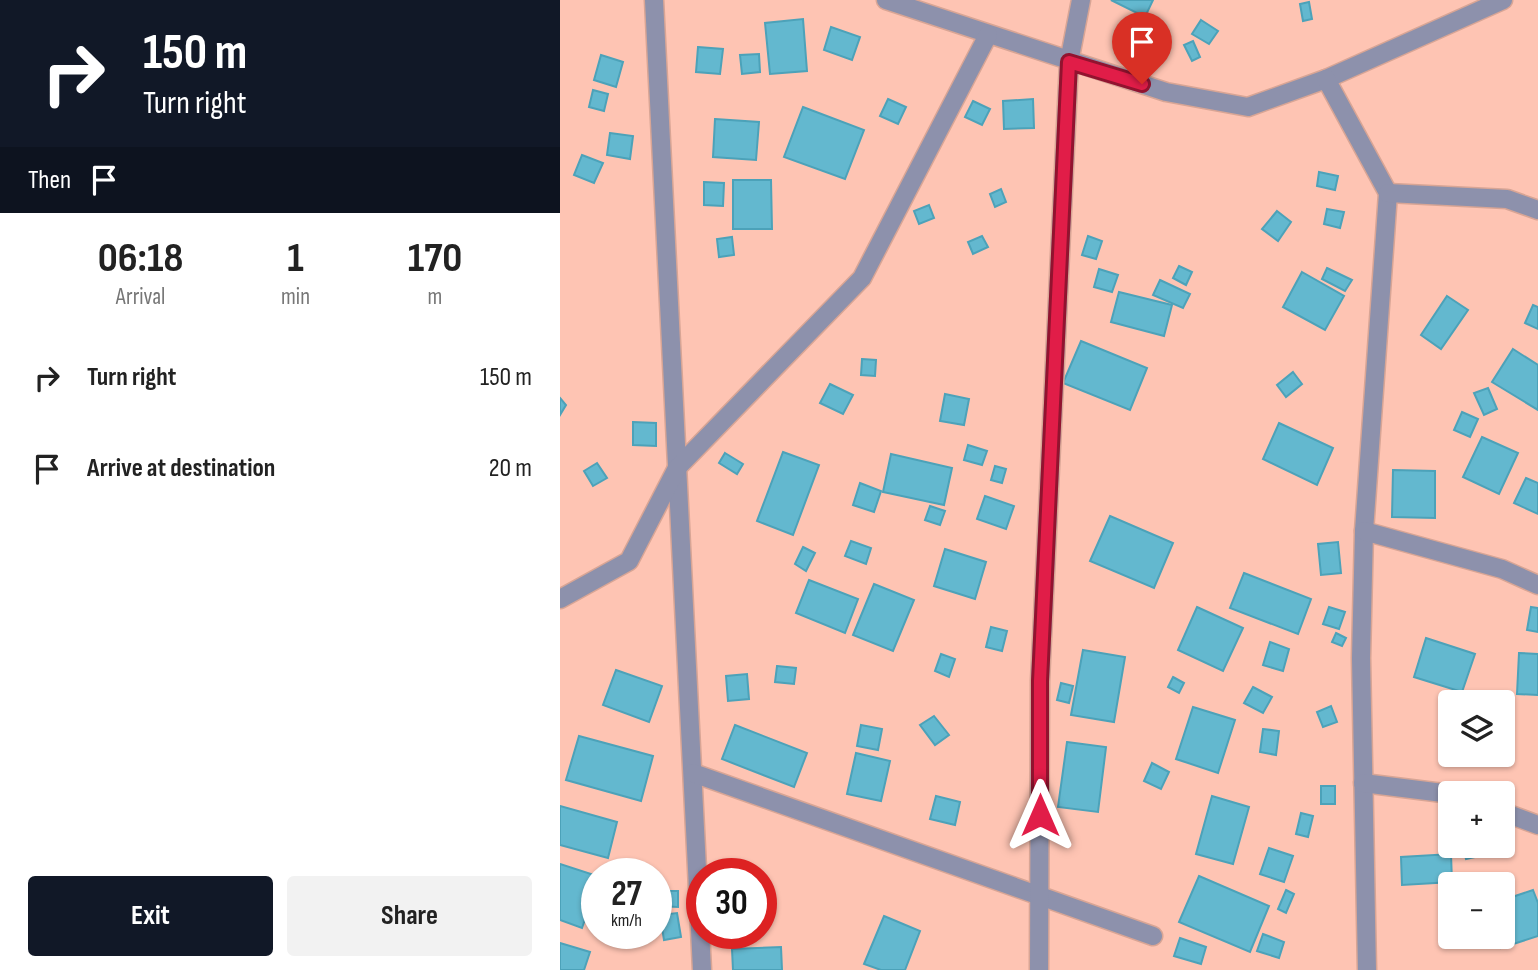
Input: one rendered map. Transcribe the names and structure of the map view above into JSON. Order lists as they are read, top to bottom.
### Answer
{
  "page": {
    "turn": ["150 m", "Turn right"],
    "then": "Then",
    "eta": [
      "06:18",
      "Arrival",
      "1",
      "min",
      "170",
      "m"
    ],
    "list": [
      {
        "name": "Turn right",
        "value": "150 m"
      },
      {
        "name": "Arrive at destination",
        "value": "20 m"
      }
    ],
    "map_buttons": ["+", "−"],
    "speed": "27 km/h",
    "limit": "30",
    "buttons": ["Exit", "Share"]
  }
}
